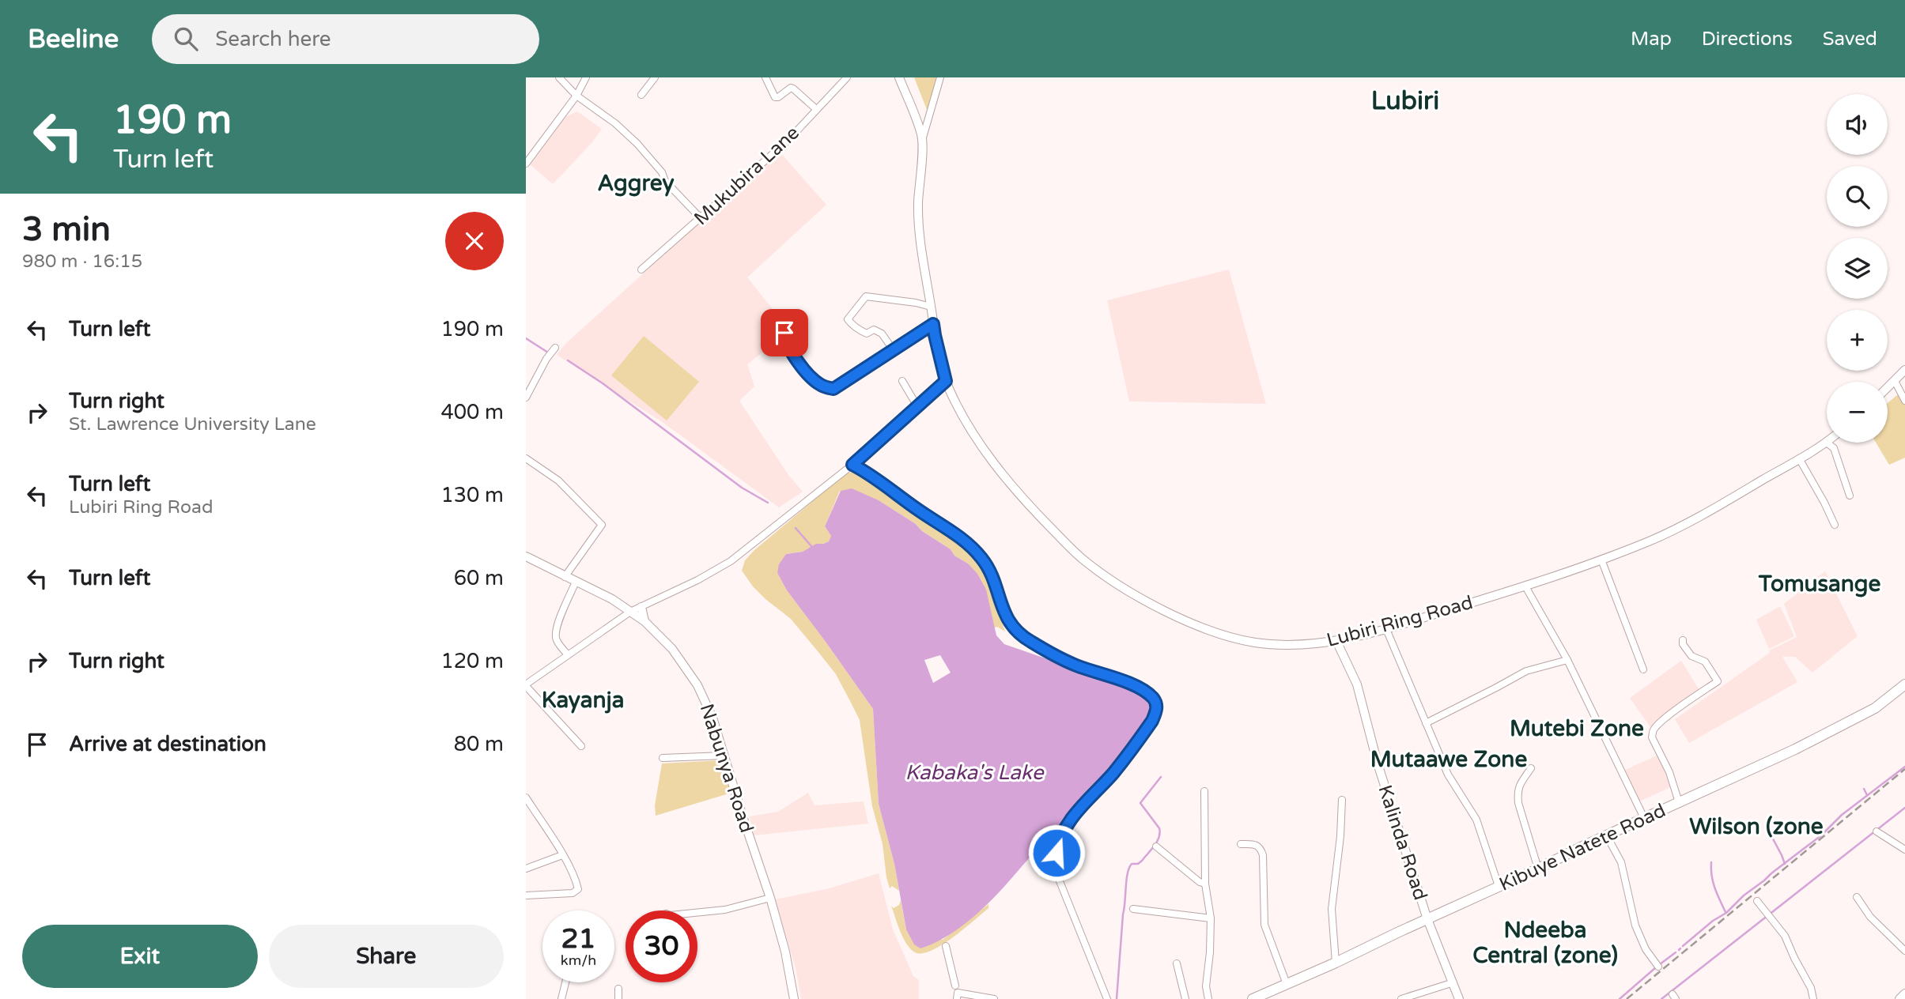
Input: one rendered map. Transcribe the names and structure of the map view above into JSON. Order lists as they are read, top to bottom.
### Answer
{
  "streets": {
    "main road": [
      "Lubiri Ring Road",
      "Nabunya Road",
      "Kalinda Road",
      "Kibuye Natete Road"
    ],
    "street": ["Mukubira Lane"]
  },
  "crossings": [
    ["Lubiri Ring Road", "Kalinda Road"],
    ["Kalinda Road", "Kibuye Natete Road"]
  ],
  "districts": [
    "Lubiri",
    "Aggrey",
    "Tomusange",
    "Kayanja",
    "Mutebi Zone",
    "Mutaawe Zone",
    "Wilson (zone",
    "Ndeeba Central (zone)"
  ],
  "water": ["Kabaka's Lake"],
  "page": {
    "header": "Beeline",
    "search": "Search here",
    "nav": ["Map", "Directions", "Saved"],
    "turn": ["190 m", "Turn left"],
    "map_buttons": ["+", "−"],
    "heading": ["3 min", "980 m · 16:15"],
    "list": [
      {
        "name": "Turn left",
        "value": "190 m"
      },
      {
        "name": "Turn right",
        "note": "St. Lawrence University Lane",
        "value": "400 m"
      },
      {
        "name": "Turn left",
        "note": "Lubiri Ring Road",
        "value": "130 m"
      },
      {
        "name": "Turn left",
        "value": "60 m"
      },
      {
        "name": "Turn right",
        "value": "120 m"
      },
      {
        "name": "Arrive at destination",
        "value": "80 m"
      }
    ],
    "speed": "21 km/h",
    "limit": "30",
    "buttons": ["Exit", "Share"]
  }
}
